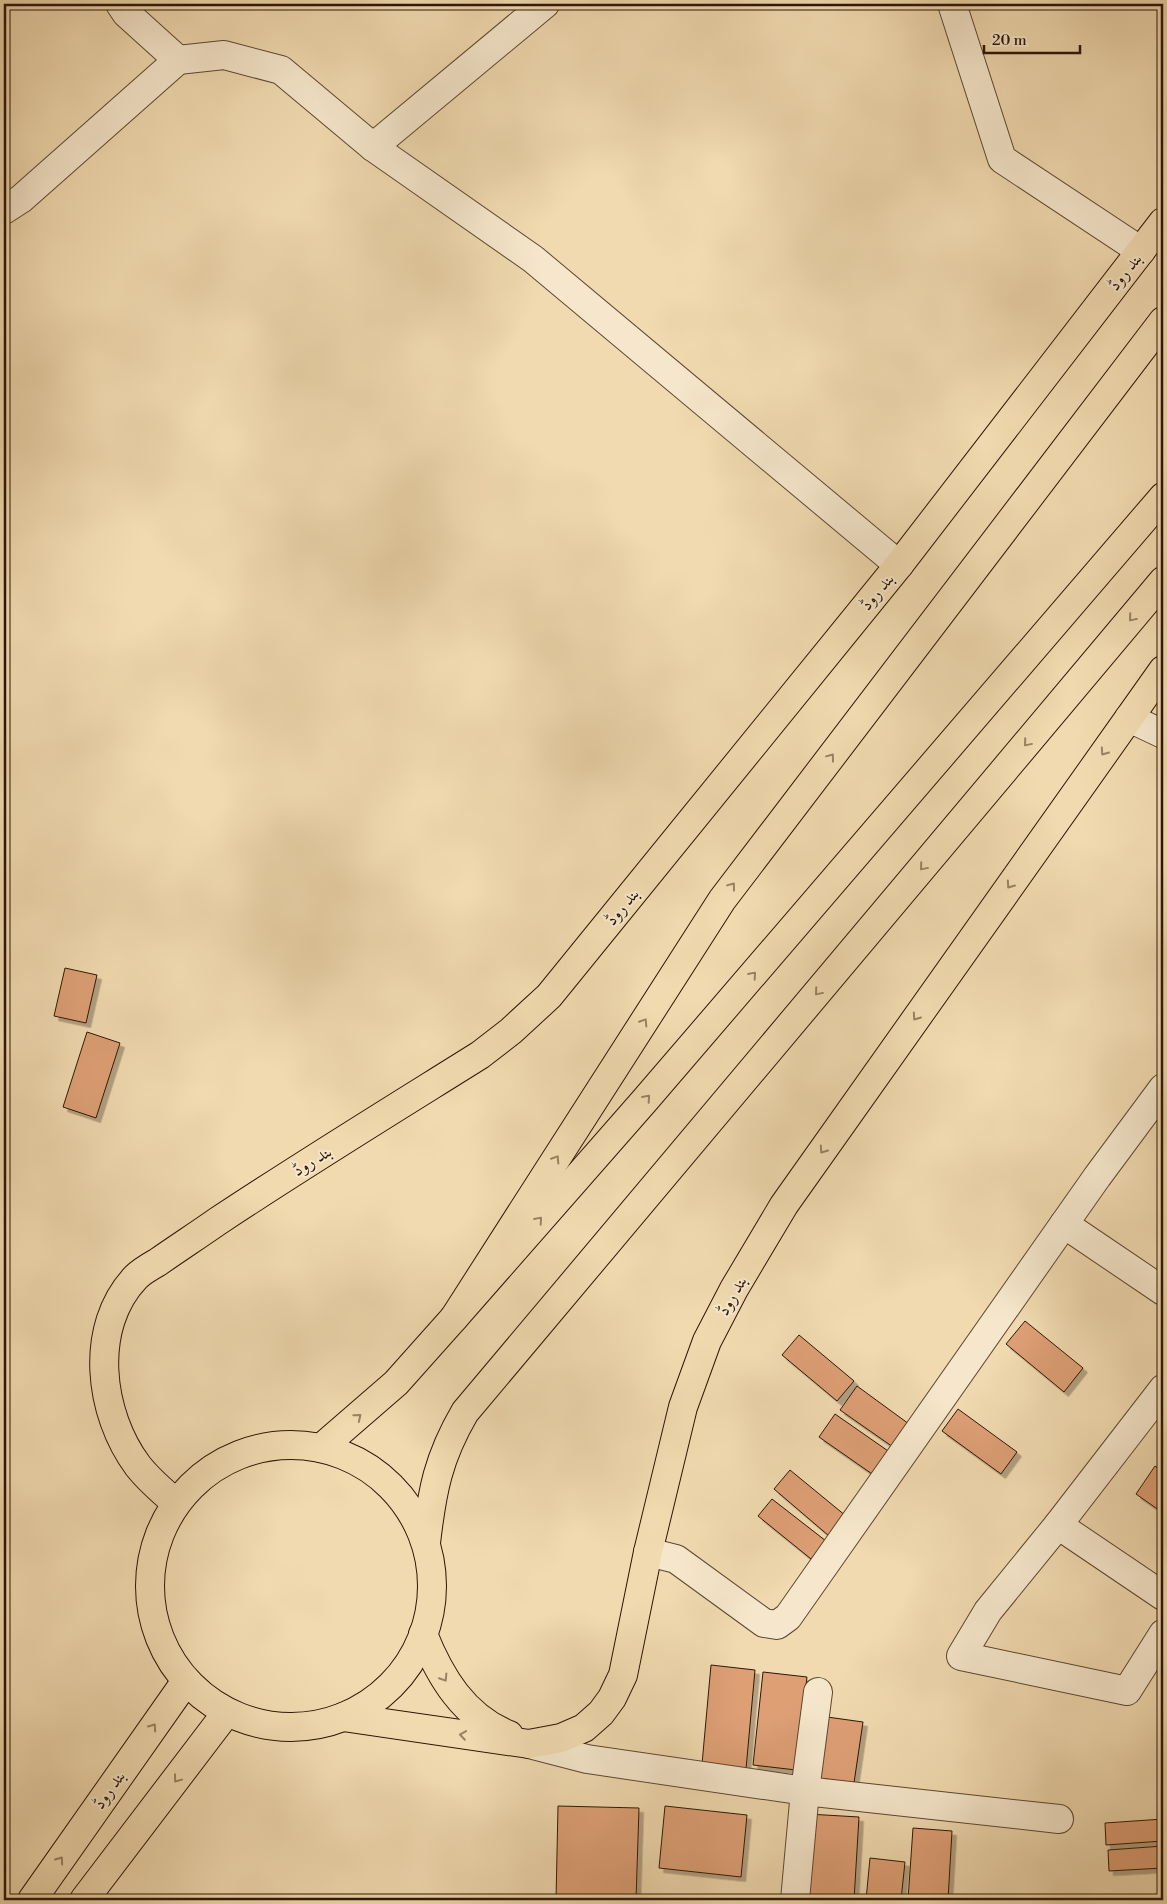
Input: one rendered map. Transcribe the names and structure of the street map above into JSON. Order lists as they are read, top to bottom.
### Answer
{
  "streets": {
    "main road": ["بند روڈ"]
  },
  "scale_bar": "20 m"
}
